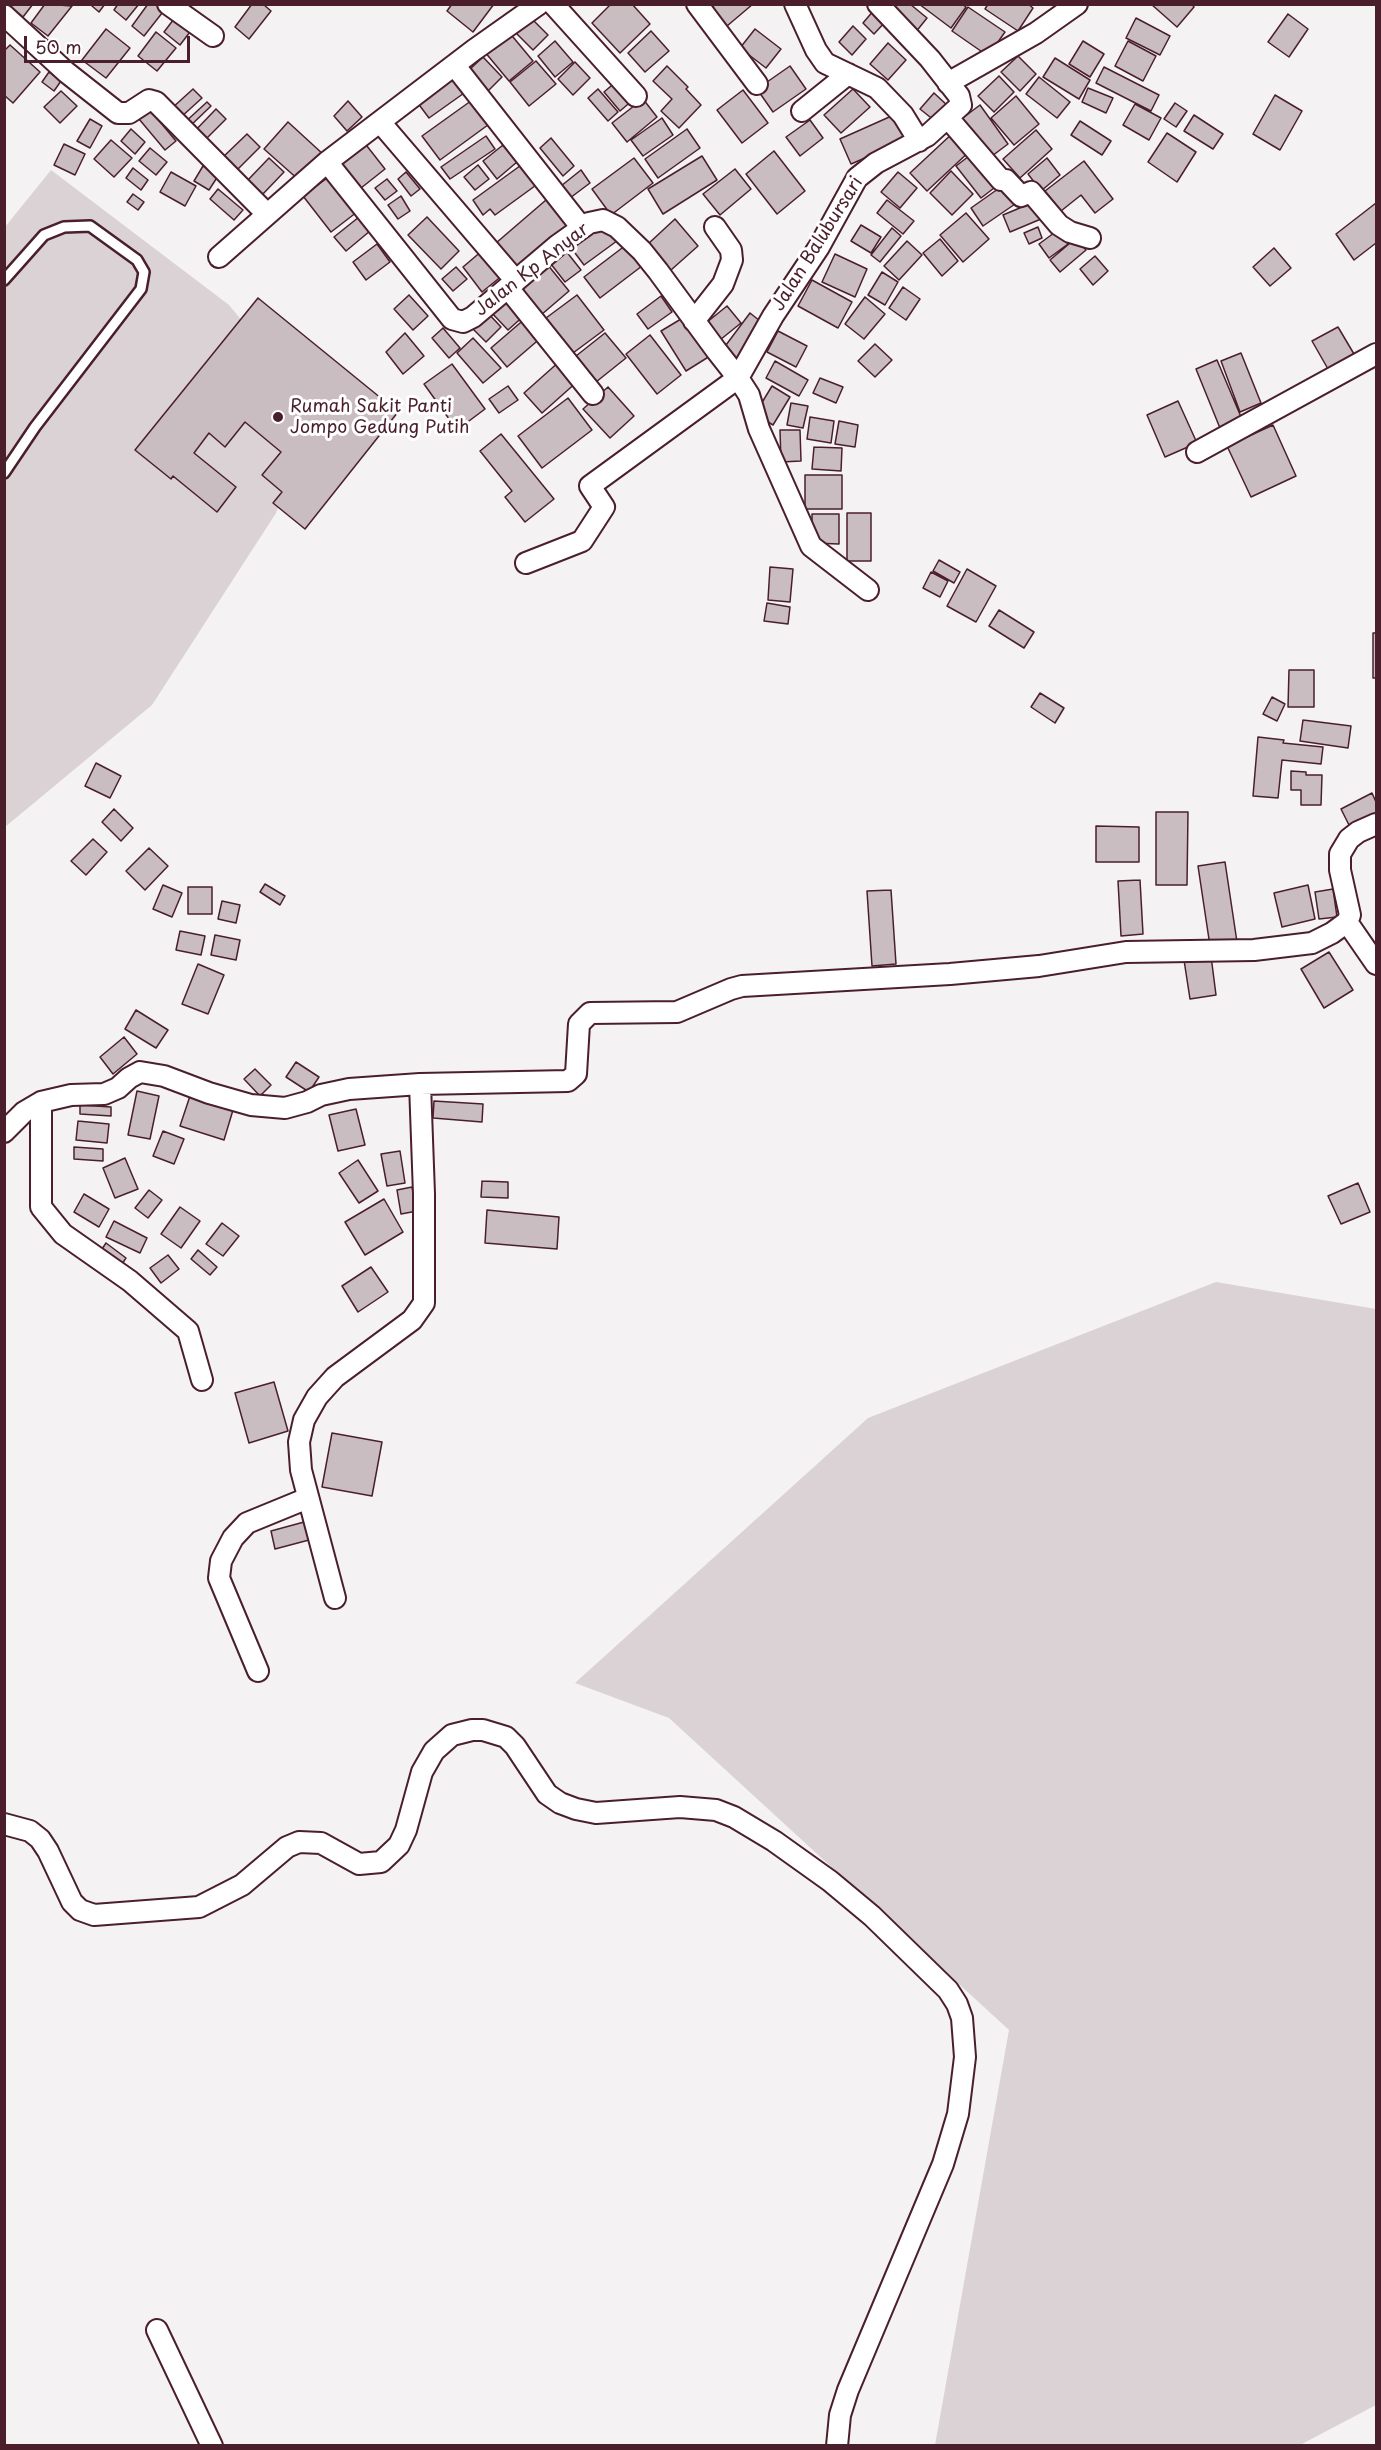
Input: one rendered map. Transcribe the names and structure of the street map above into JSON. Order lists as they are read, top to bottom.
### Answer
{
  "streets": {
    "street": ["Jalan Balubursari", "Jalan Kp Anyar"]
  },
  "crossings": [
    ["Jalan Balubursari", "Jalan Kp Anyar"]
  ],
  "places": ["Rumah Sakit Panti Jompo Gedung Putih"],
  "scale_bar": "50 m"
}
